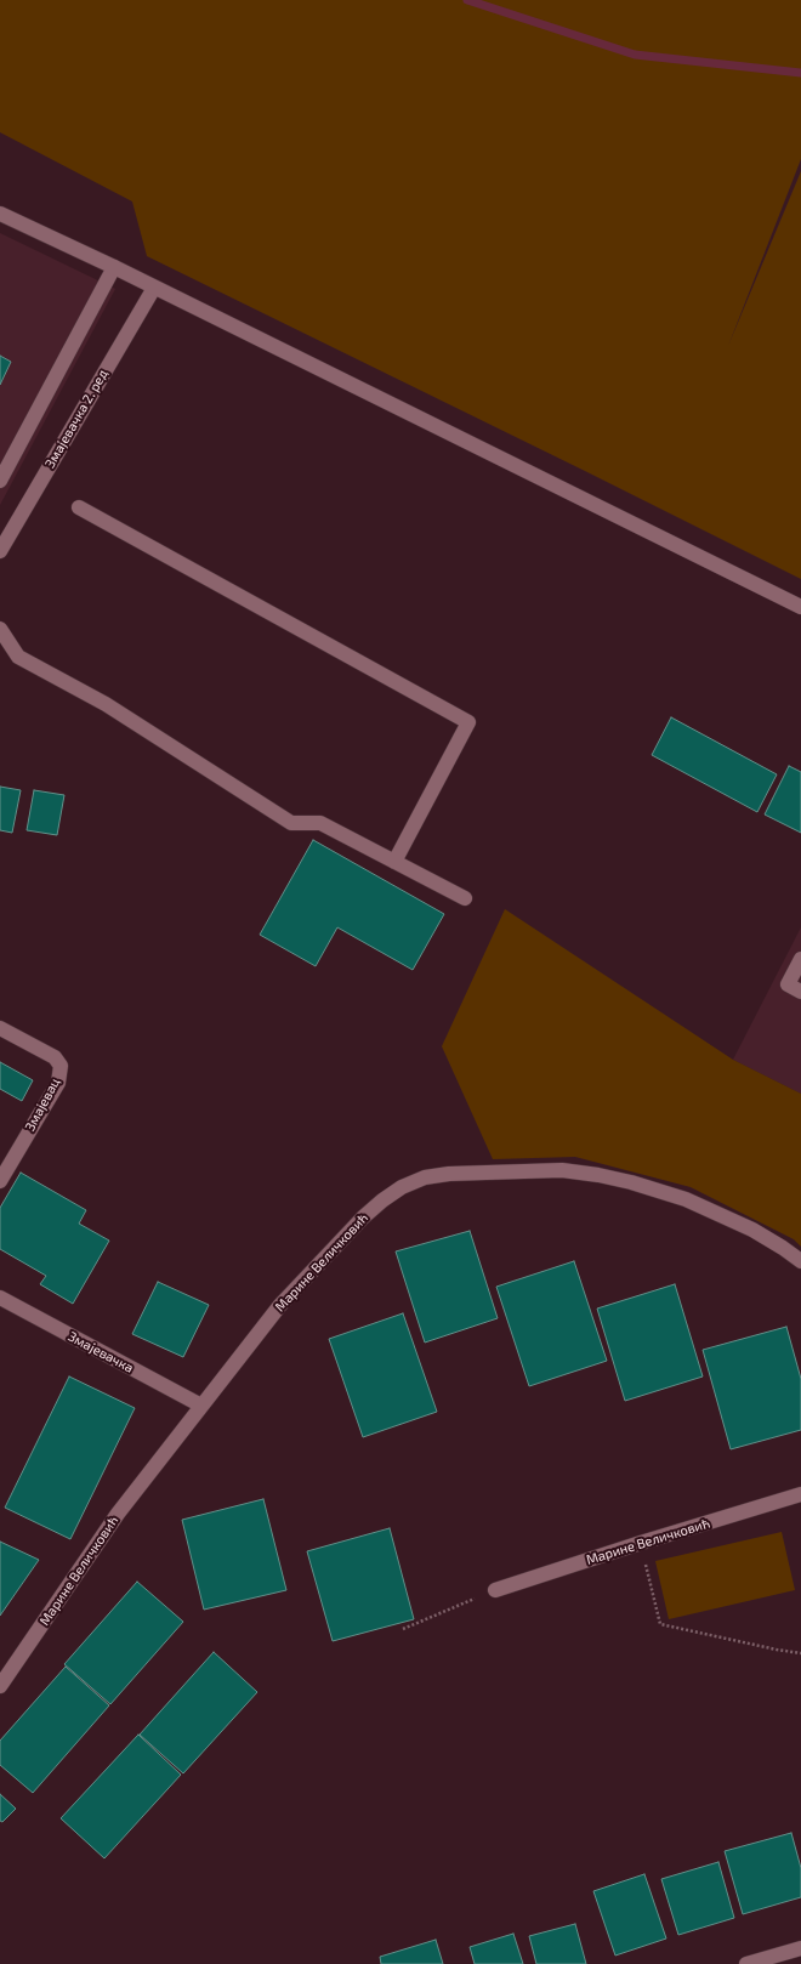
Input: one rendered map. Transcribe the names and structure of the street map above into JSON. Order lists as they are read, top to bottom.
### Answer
{
  "streets": {
    "street": [
      "Змајевачка 2. ред",
      "Змајевац",
      "Марине Величковић",
      "Змајевачка"
    ]
  },
  "crossings": [
    ["Марине Величковић", "Змајевачка"]
  ]
}
